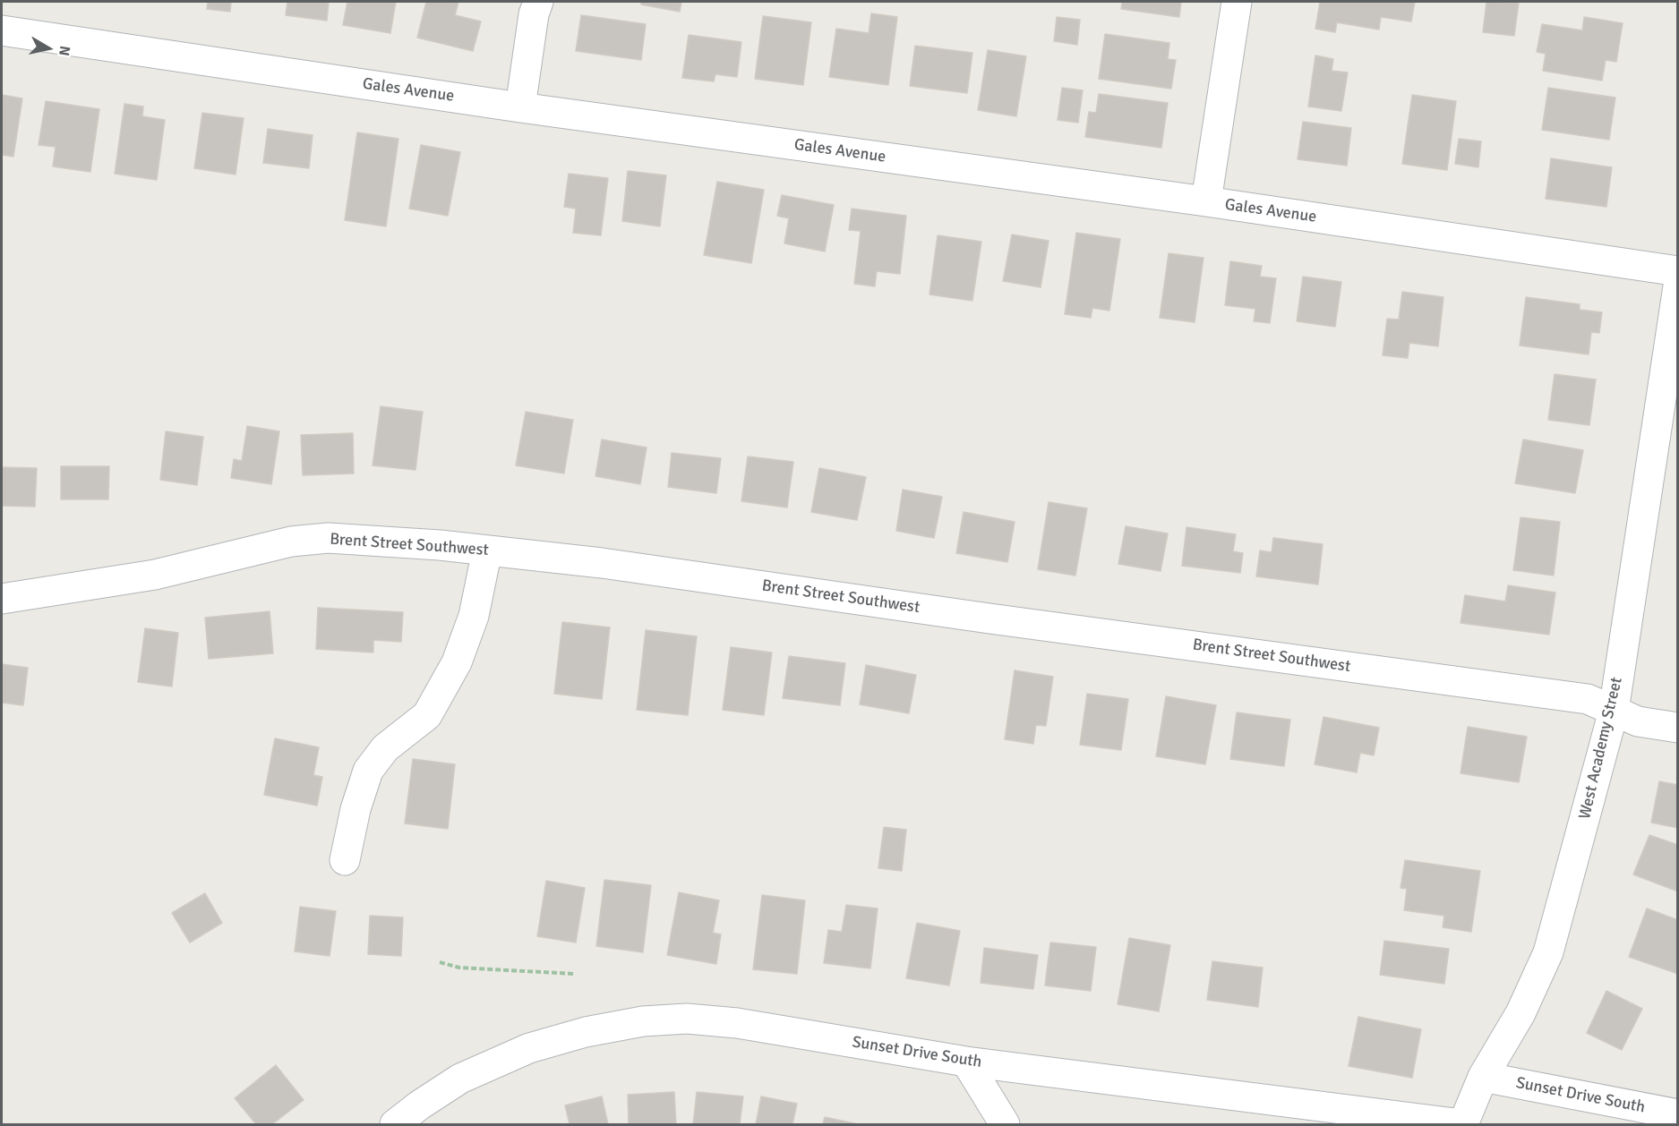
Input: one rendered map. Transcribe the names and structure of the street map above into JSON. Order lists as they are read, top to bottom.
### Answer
{
  "streets": {
    "street": [
      "Gales Avenue",
      "Brent Street Southwest",
      "West Academy Street",
      "Sunset Drive South"
    ]
  },
  "crossings": [
    ["Brent Street Southwest", "West Academy Street"],
    ["West Academy Street", "Sunset Drive South"]
  ],
  "north": "right"
}
